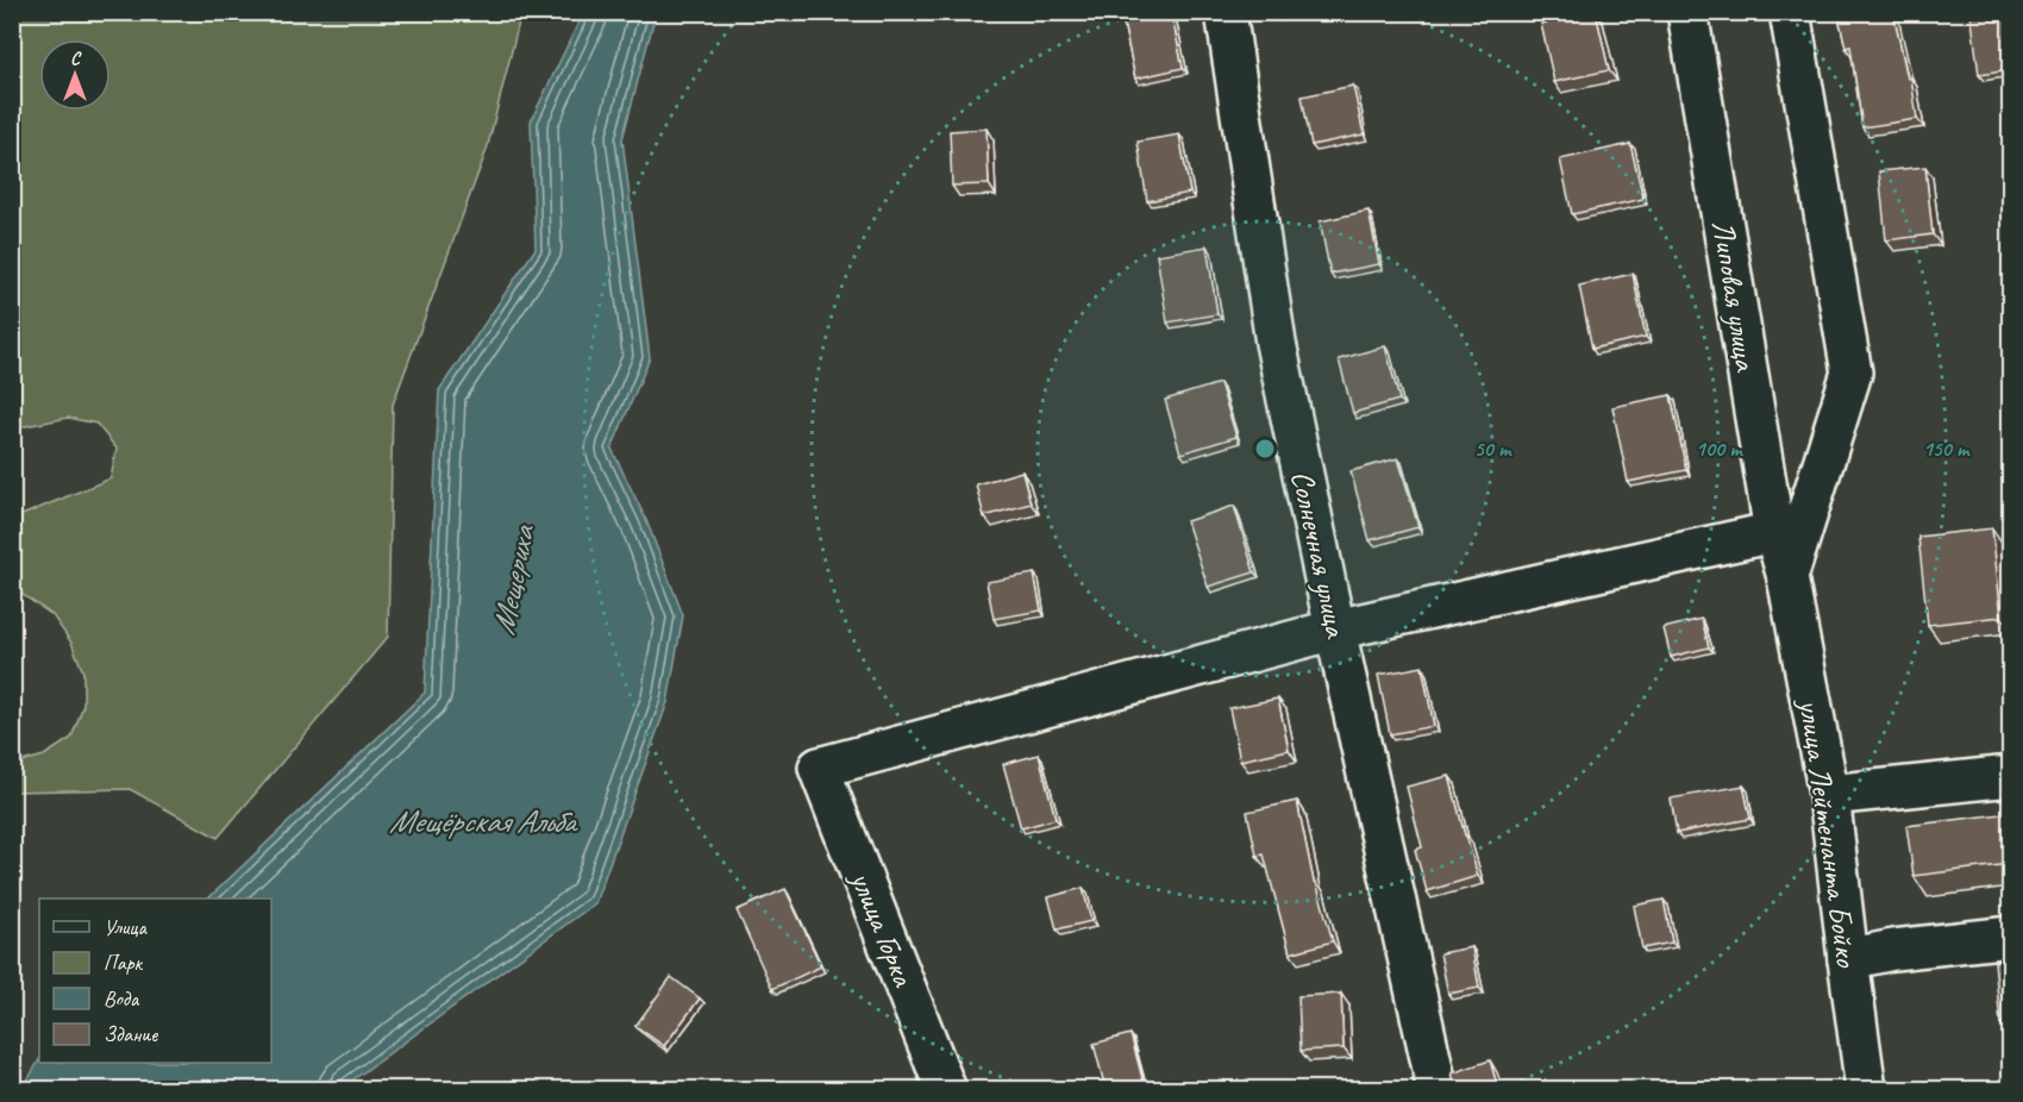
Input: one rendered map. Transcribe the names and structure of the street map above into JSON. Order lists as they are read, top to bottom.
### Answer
{
  "streets": {
    "street": [
      "Липовая улица",
      "Солнечная улица",
      "улица Лейтенанта Бойко",
      "улица Горка"
    ]
  },
  "crossings": [
    ["Липовая улица", "улица Лейтенанта Бойко"],
    ["Солнечная улица", "улица Горка"]
  ],
  "water": ["Мещериха", "Мещёрская Альба"],
  "legend": [
    "Улица",
    "Парк",
    "Вода",
    "Здание"
  ],
  "north": "top",
  "rings": ["50 m", "100 m", "150 m"]
}
